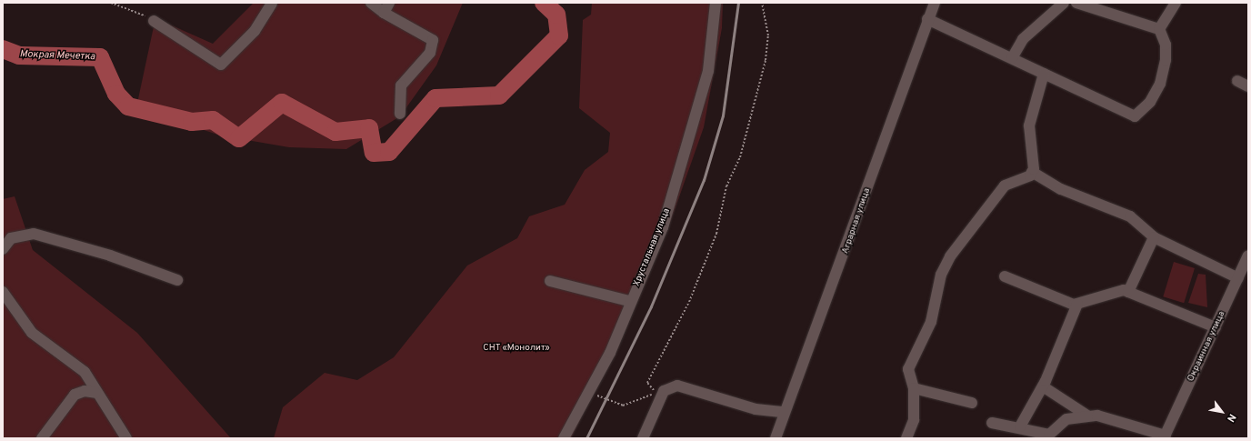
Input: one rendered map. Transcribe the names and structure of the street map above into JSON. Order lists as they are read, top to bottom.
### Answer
{
  "streets": {
    "street": ["Аграрная улица", "Хрустальная улица", "Окраинная улица"]
  },
  "water": ["Мокрая Мечетка"],
  "parks": ["СНТ «Монолит»"],
  "north": "bottom right"
}
